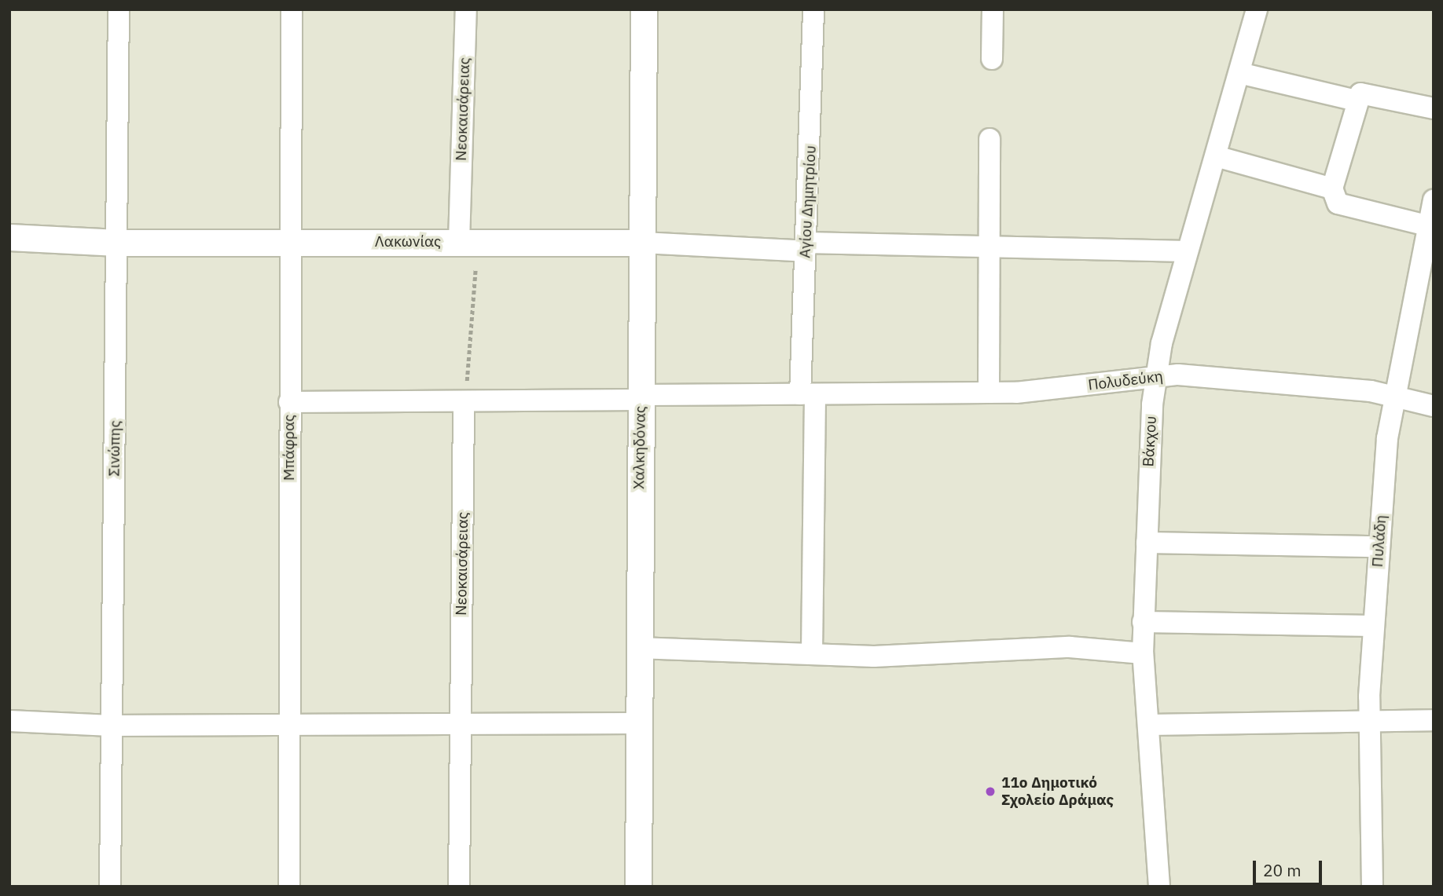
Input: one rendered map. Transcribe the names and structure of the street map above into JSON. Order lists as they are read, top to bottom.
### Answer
{
  "streets": {
    "street": [
      "Νεοκαισάρειας",
      "Αγίου Δημητρίου",
      "Λακωνίας",
      "Πολυδεύκη",
      "Βάκχου",
      "Μπάφρας",
      "Χαλκηδόνας",
      "Σινώπης",
      "Πυλάδη"
    ]
  },
  "crossings": [
    ["Νεοκαισάρειας", "Λακωνίας"],
    ["Νεοκαισάρειας", "Πολυδεύκη"],
    ["Αγίου Δημητρίου", "Λακωνίας"],
    ["Αγίου Δημητρίου", "Πολυδεύκη"],
    ["Λακωνίας", "Βάκχου"],
    ["Λακωνίας", "Μπάφρας"],
    ["Λακωνίας", "Χαλκηδόνας"],
    ["Λακωνίας", "Σινώπης"],
    ["Πολυδεύκη", "Βάκχου"],
    ["Πολυδεύκη", "Μπάφρας"],
    ["Πολυδεύκη", "Χαλκηδόνας"],
    ["Πολυδεύκη", "Πυλάδη"]
  ],
  "places": ["11ο Δημοτικό Σχολείο Δράμας"],
  "scale_bar": "20 m"
}
